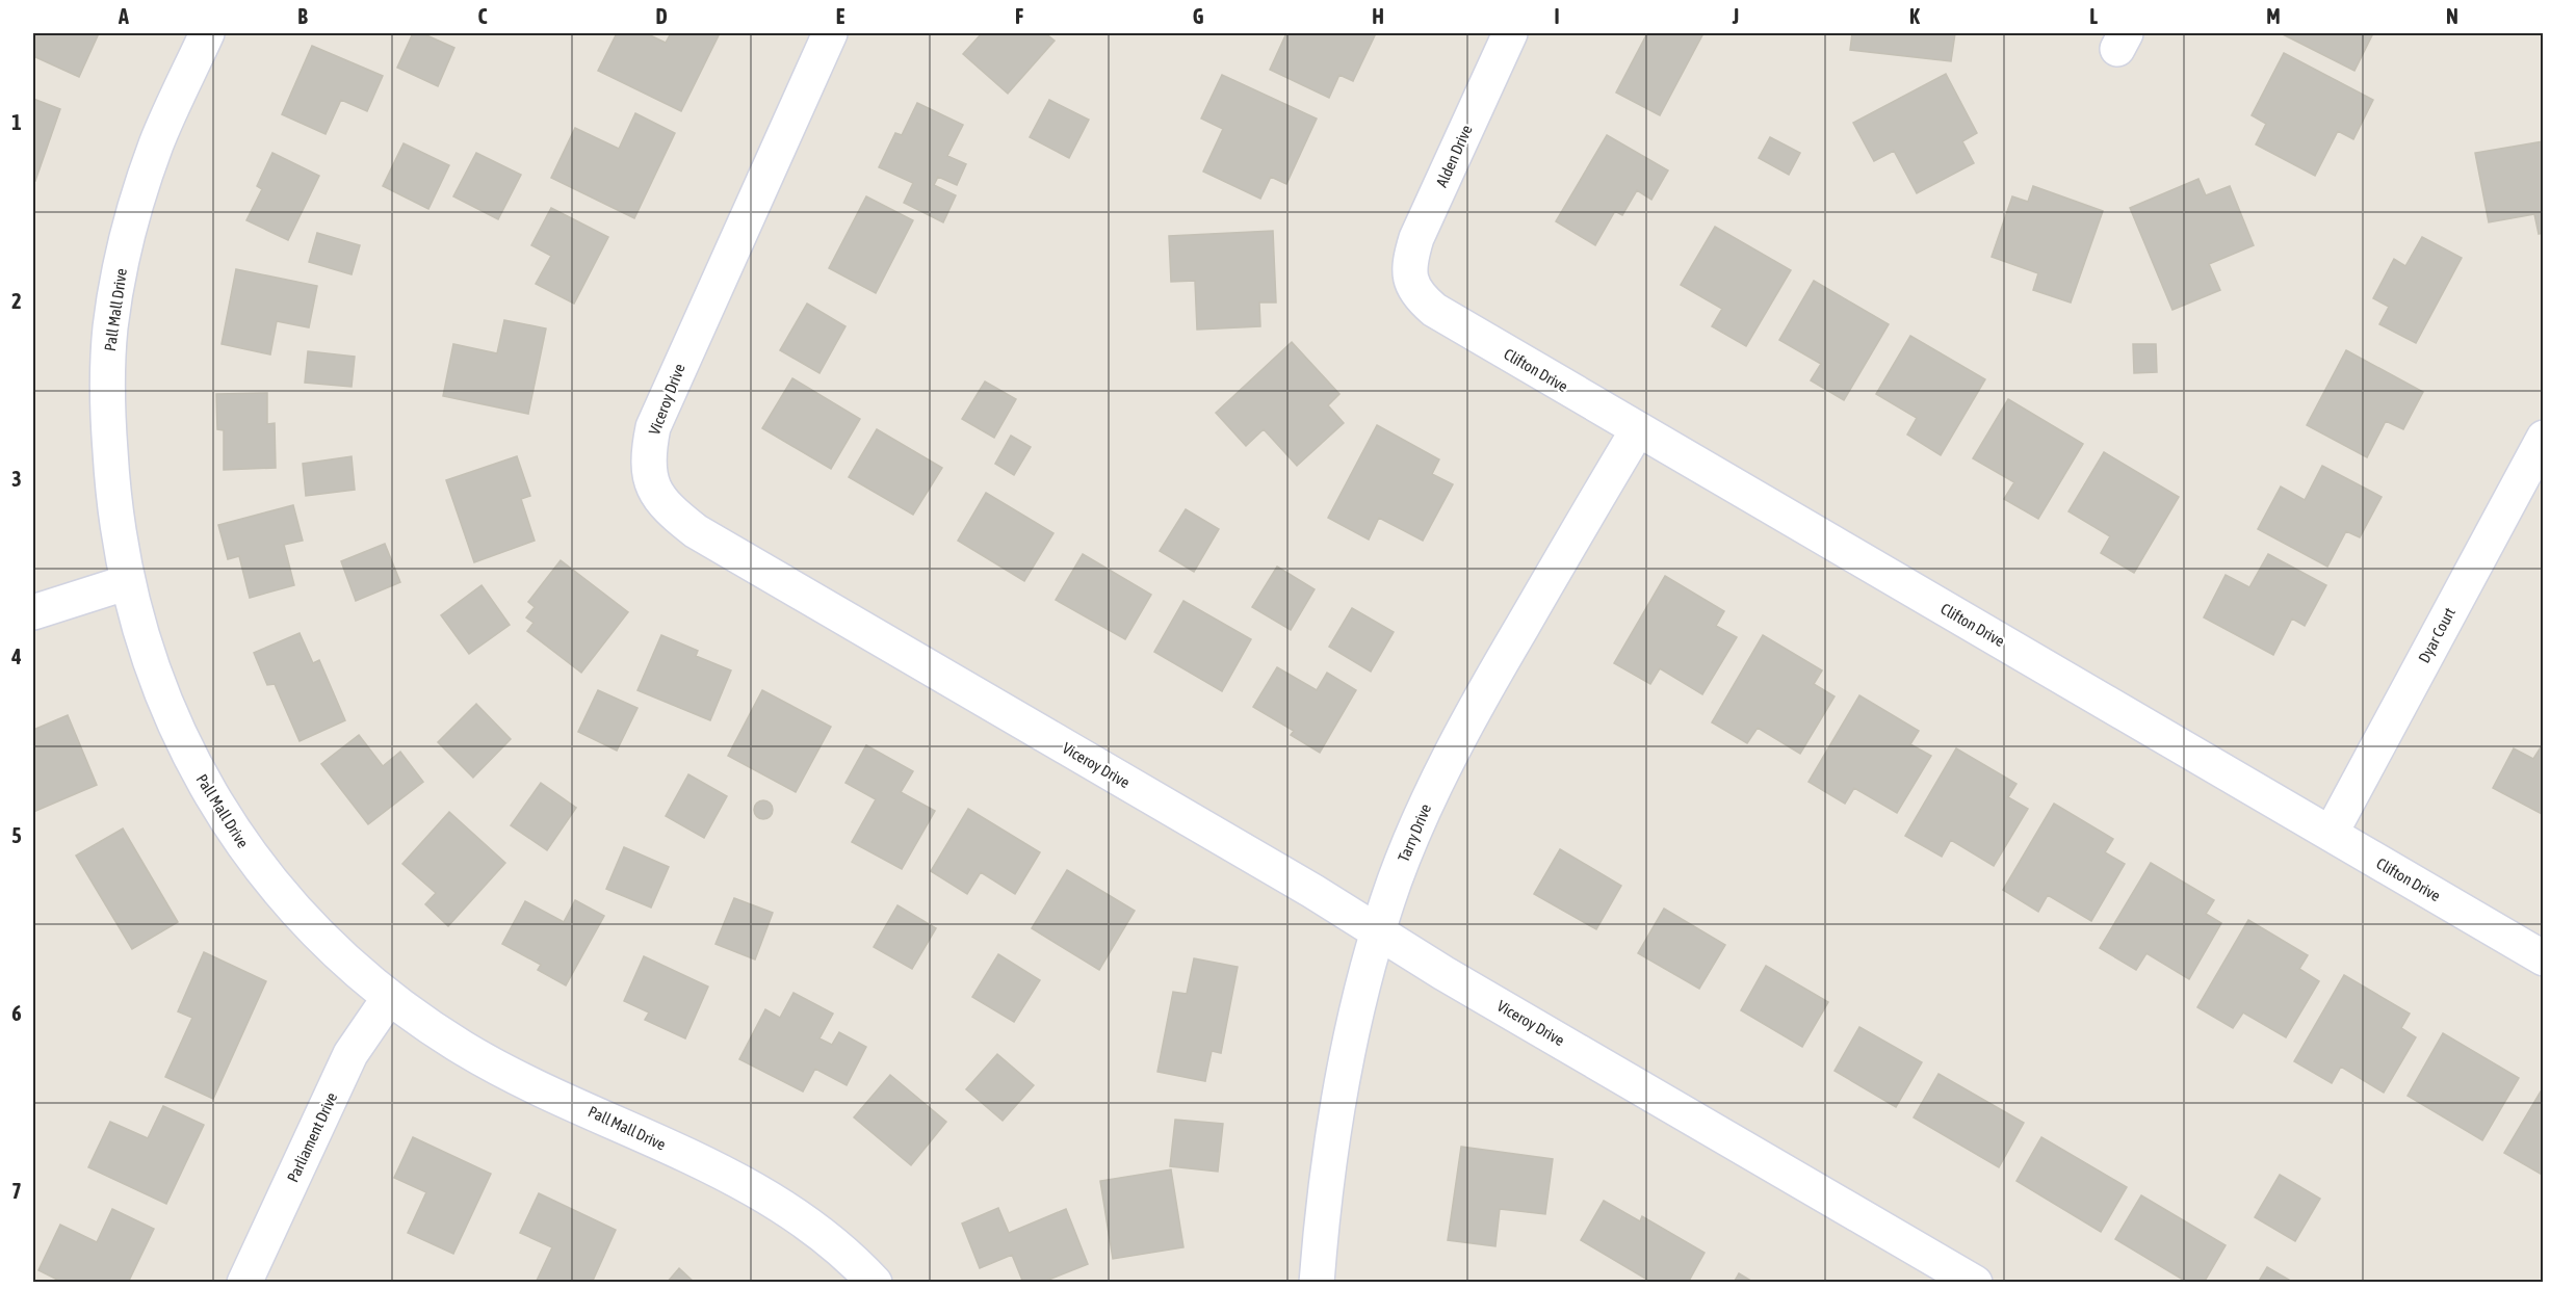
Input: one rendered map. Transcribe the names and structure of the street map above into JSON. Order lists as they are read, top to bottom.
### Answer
{
  "streets": {
    "street": [
      "Alden Drive",
      "Pall Mall Drive",
      "Clifton Drive",
      "Viceroy Drive",
      "Dyar Court",
      "Tarry Drive",
      "Parliament Drive"
    ]
  },
  "crossings": [
    ["Alden Drive", "Clifton Drive"],
    ["Pall Mall Drive", "Parliament Drive"],
    ["Clifton Drive", "Dyar Court"],
    ["Clifton Drive", "Tarry Drive"],
    ["Viceroy Drive", "Tarry Drive"]
  ],
  "grid": {
    "columns": [
      "A",
      "B",
      "C",
      "D",
      "E",
      "F",
      "G",
      "H",
      "I",
      "J",
      "K",
      "L",
      "M",
      "N"
    ],
    "rows": [
      "1",
      "2",
      "3",
      "4",
      "5",
      "6",
      "7"
    ]
  }
}
